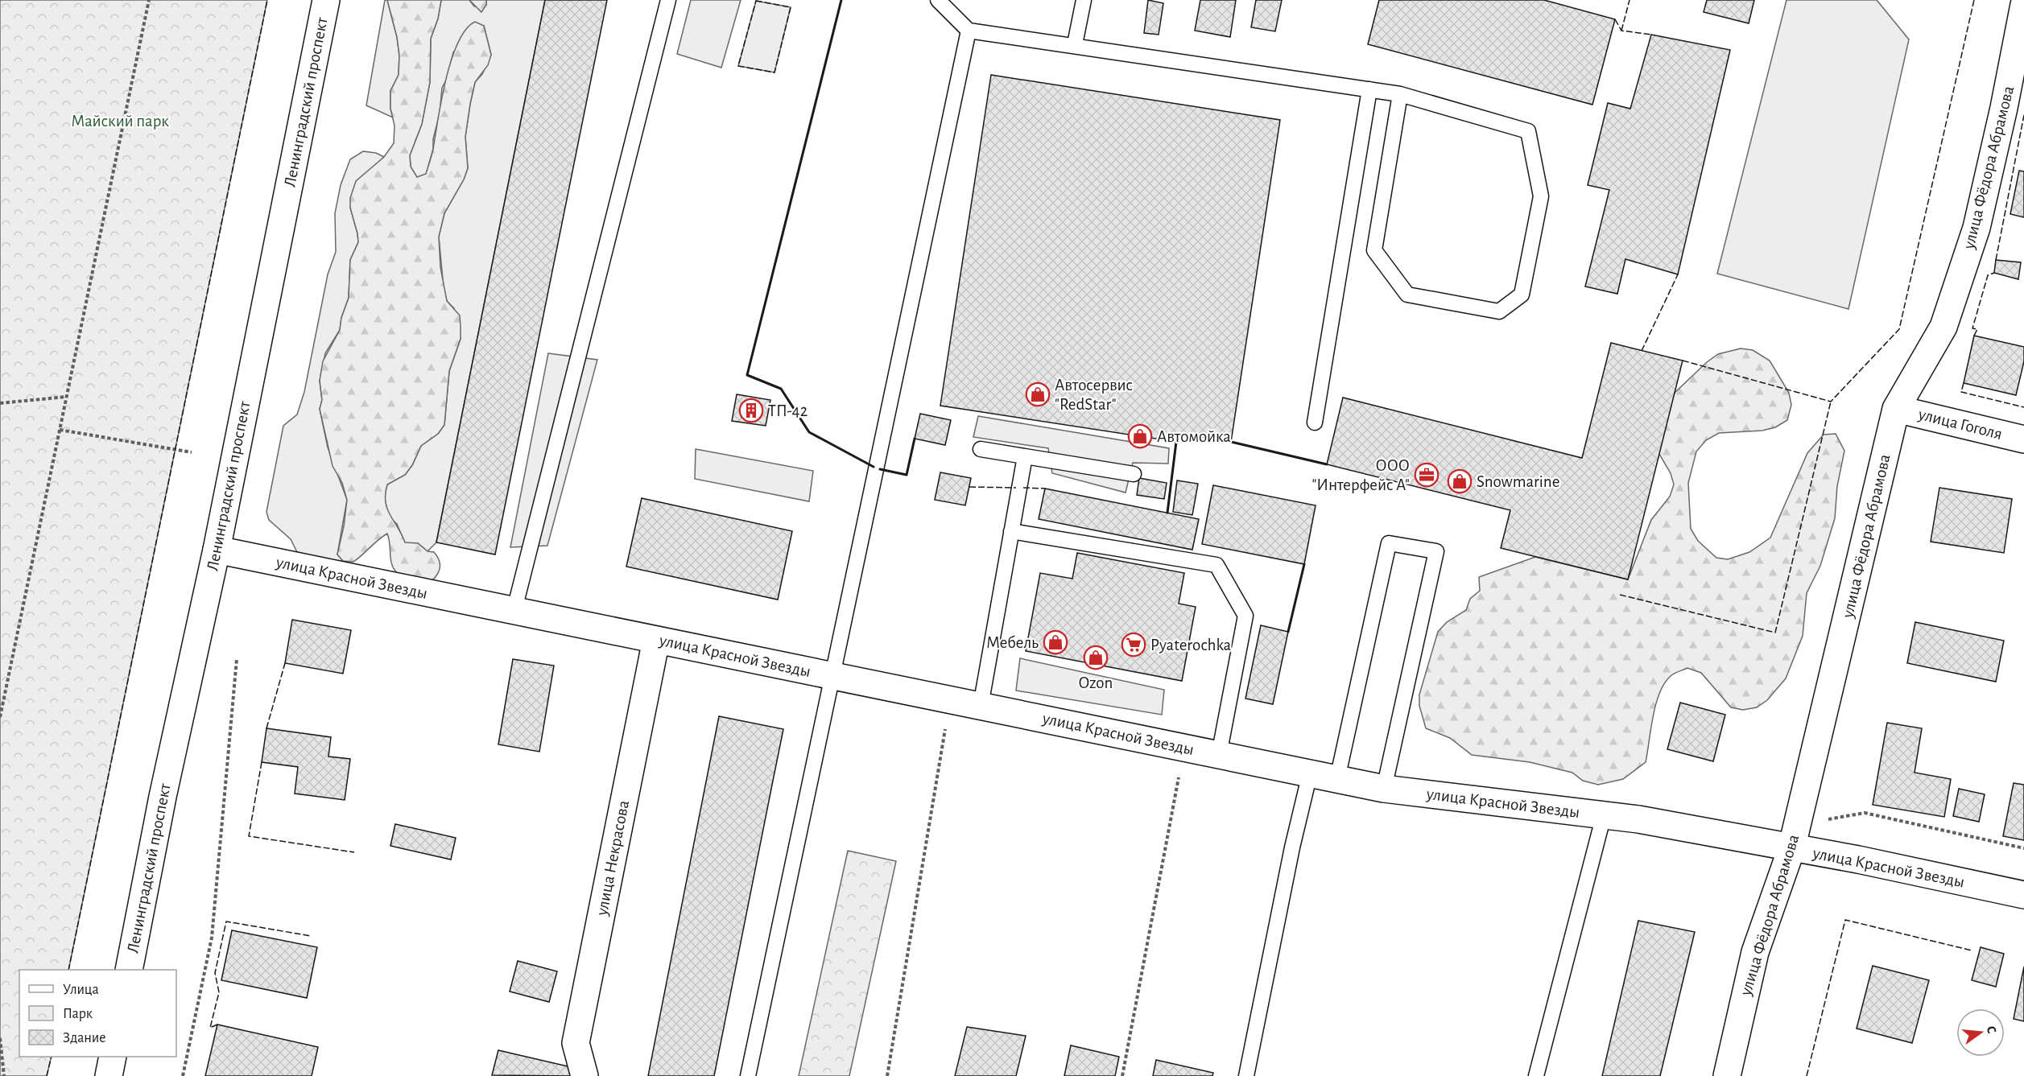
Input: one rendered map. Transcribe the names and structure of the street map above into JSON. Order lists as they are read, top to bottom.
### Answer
{
  "streets": {
    "street": [
      "Ленинградский проспект",
      "улица Фёдора Абрамова",
      "улица Гоголя",
      "улица Красной Звезды",
      "улица Некрасова"
    ]
  },
  "crossings": [
    ["Ленинградский проспект", "улица Красной Звезды"],
    ["улица Фёдора Абрамова", "улица Гоголя"],
    ["улица Фёдора Абрамова", "улица Красной Звезды"],
    ["улица Красной Звезды", "улица Некрасова"]
  ],
  "parks": ["Майский парк"],
  "places": {
    "shop": [
      "Автосервис \"RedStar\"",
      "Автомойка",
      "Snowmarine",
      "Мебель",
      "Ozon"
    ],
    "building": ["ТП-42"],
    "office": ["ООО \"Интерфейс А\""],
    "supermarket": ["Pyaterochka"]
  },
  "legend": ["Улица", "Парк", "Здание"],
  "north": "right"
}
